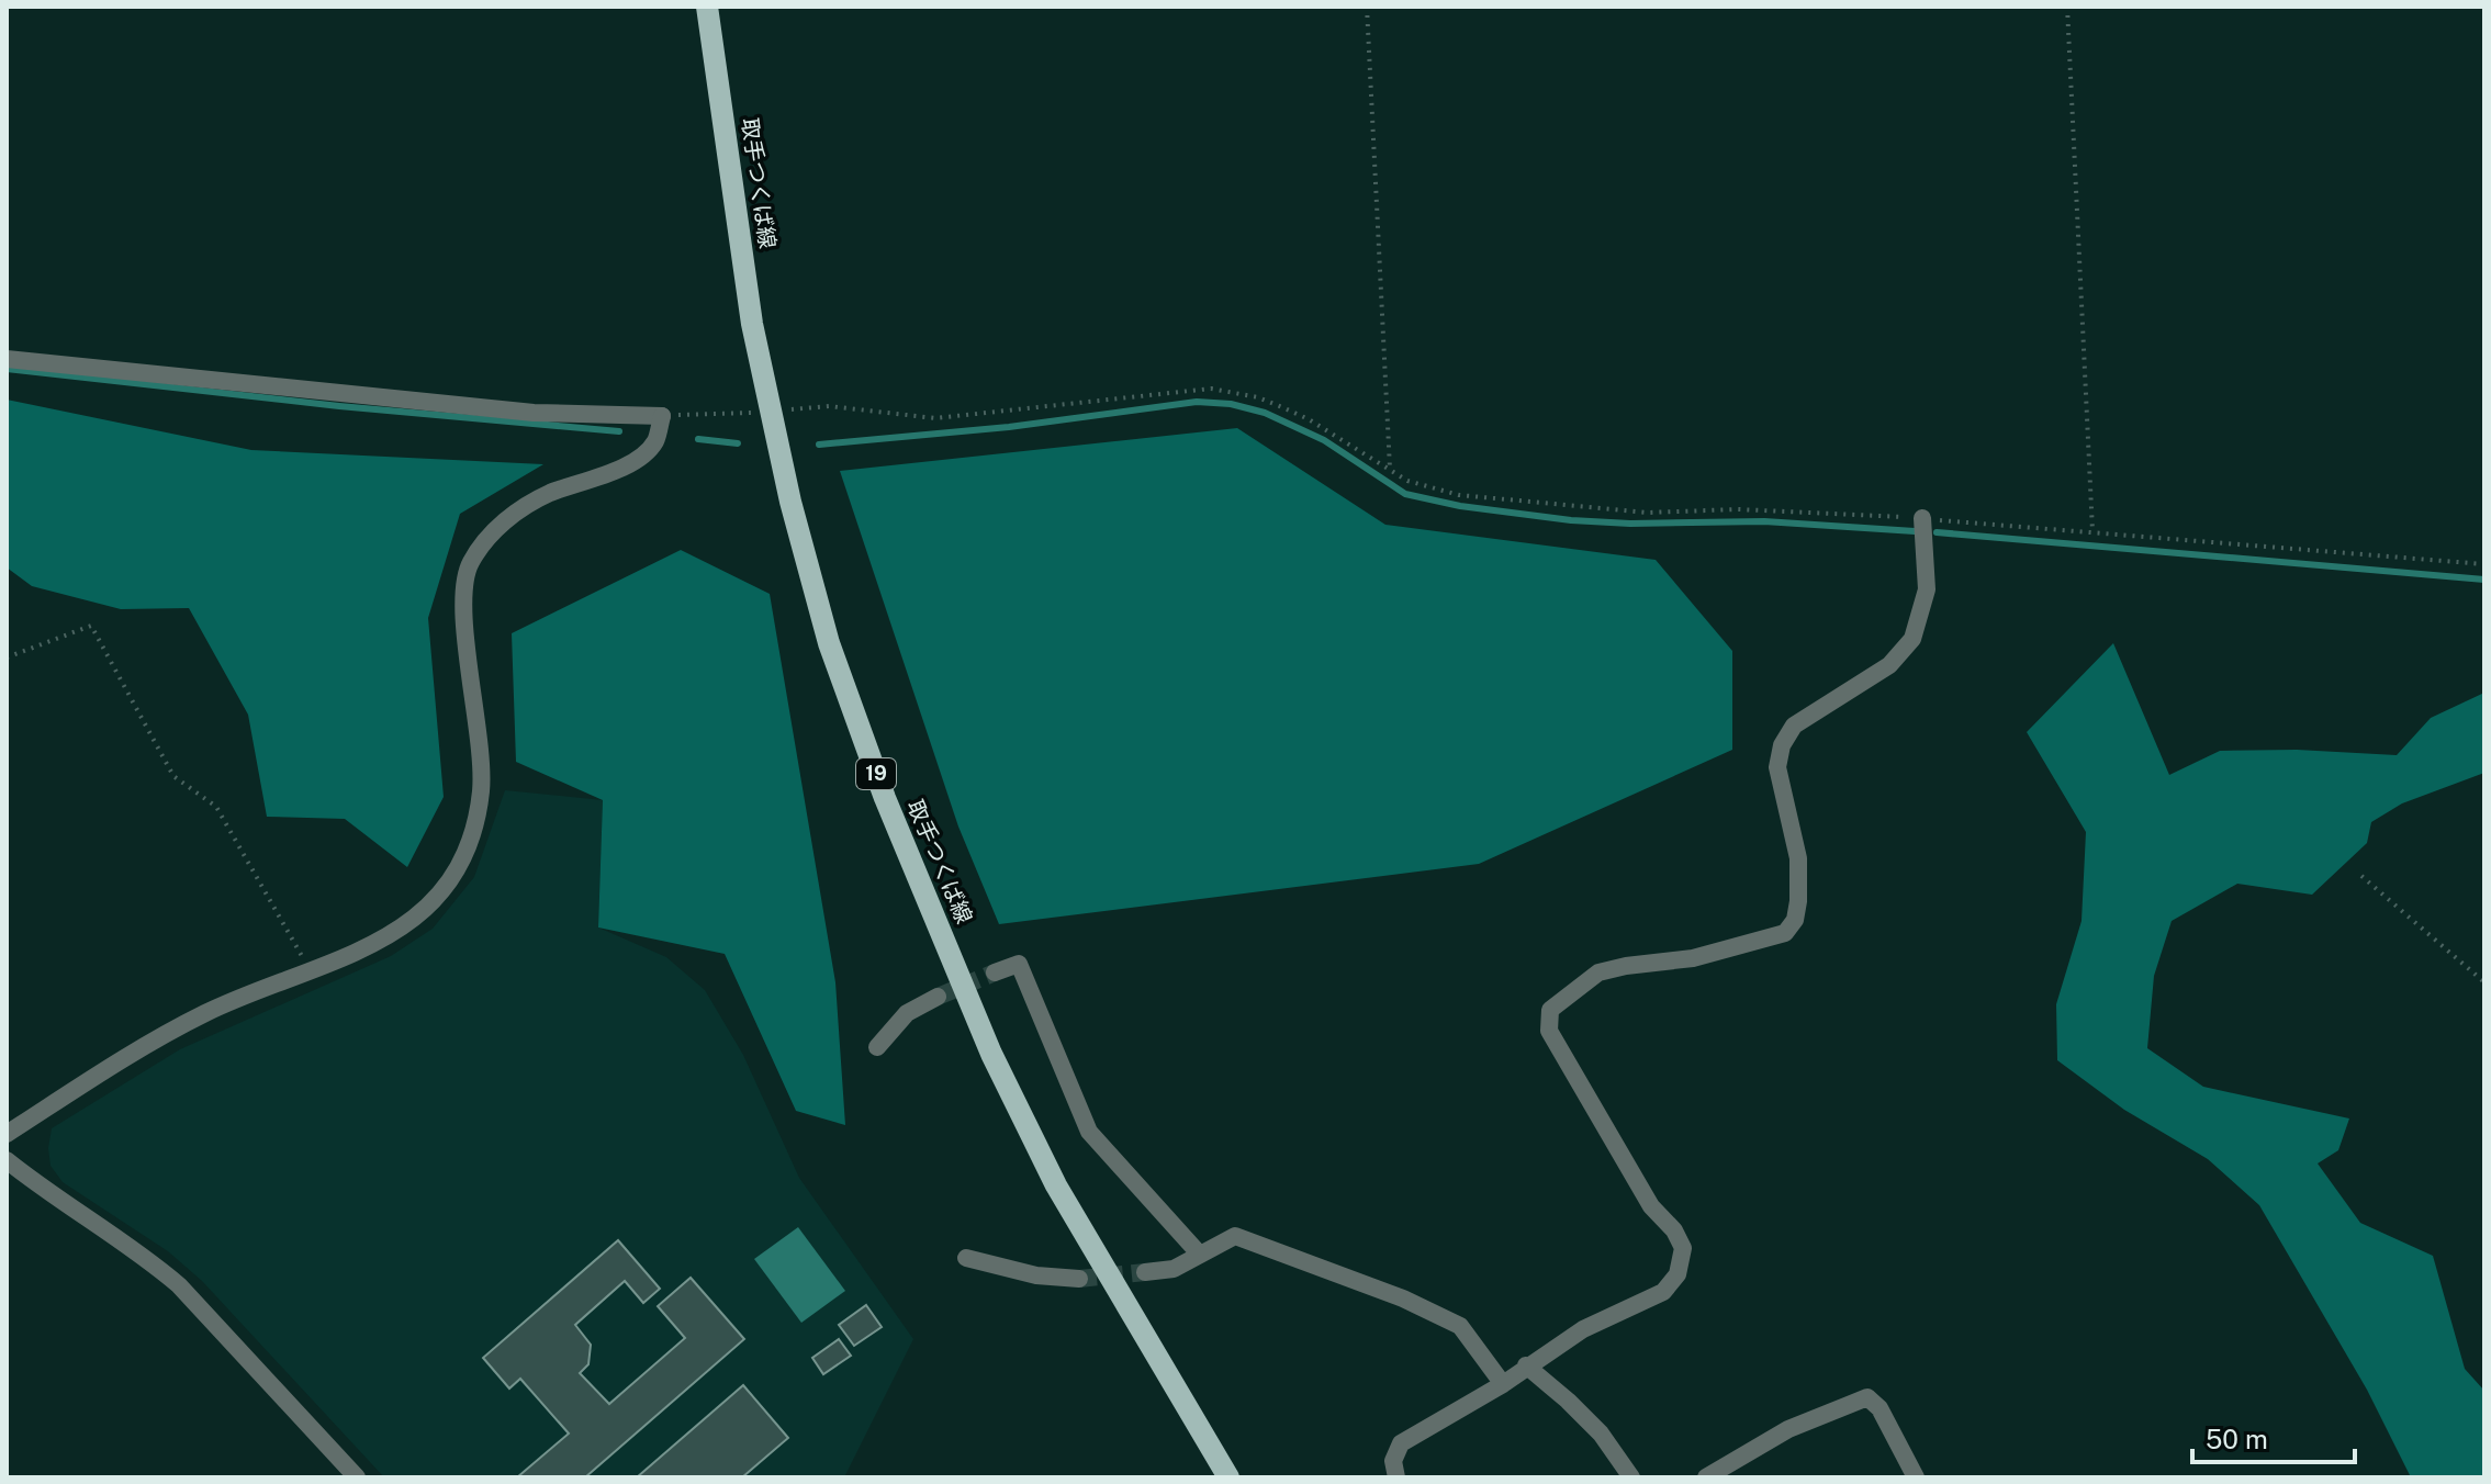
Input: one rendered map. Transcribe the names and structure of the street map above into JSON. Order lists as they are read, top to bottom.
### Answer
{
  "streets": {
    "main road": ["取手つくば線", "19"]
  },
  "scale_bar": "50 m"
}
